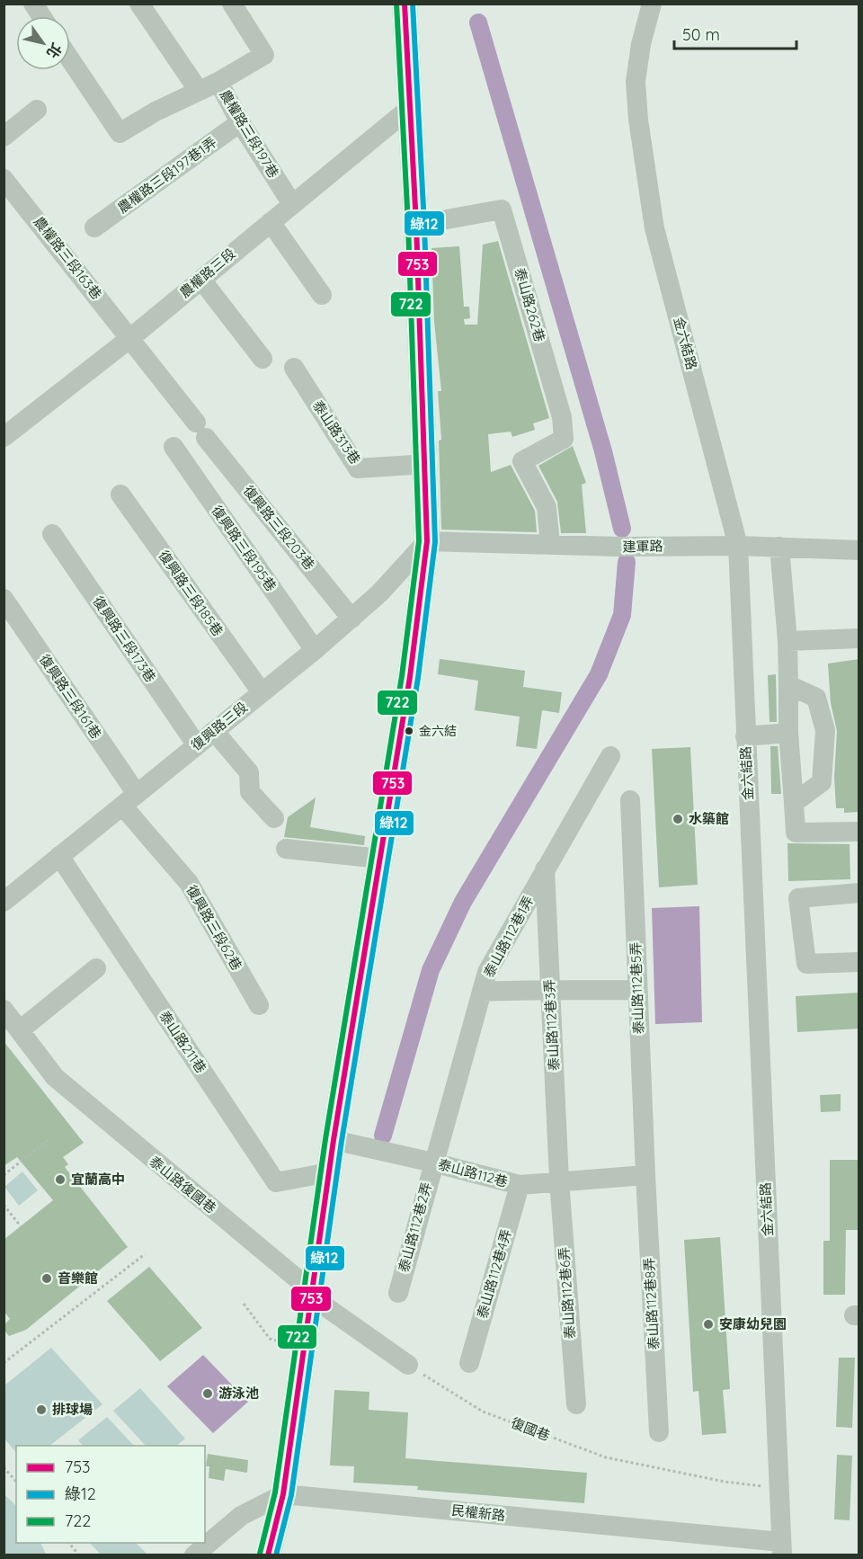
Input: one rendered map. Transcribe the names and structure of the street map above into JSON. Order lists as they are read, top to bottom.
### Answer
{
  "streets": {
    "street": [
      "農權路三段197巷",
      "農權路三段197巷1弄",
      "農權路三段163巷",
      "農權路三段",
      "泰山路262巷",
      "金六結路",
      "泰山路313巷",
      "復興路三段203巷",
      "建軍路",
      "復興路三段195巷",
      "復興路三段185巷",
      "復興路三段173巷",
      "復興路三段161巷",
      "復興路三段",
      "復興路三段62巷",
      "泰山路112巷1弄",
      "泰山路112巷5弄",
      "泰山路112巷3弄",
      "泰山路211巷",
      "泰山路112巷",
      "泰山路復國巷",
      "泰山路112巷2弄",
      "泰山路112巷4弄",
      "泰山路112巷6弄",
      "泰山路112巷8弄",
      "民權新路"
    ],
    "path": ["復國巷"]
  },
  "crossings": [
    ["農權路三段197巷", "農權路三段197巷1弄"],
    ["農權路三段197巷", "農權路三段"],
    ["農權路三段163巷", "農權路三段"],
    ["農權路三段163巷", "復興路三段203巷"],
    ["泰山路262巷", "建軍路"],
    ["金六結路", "建軍路"],
    ["金六結路", "復國巷"],
    ["金六結路", "民權新路"],
    ["復興路三段203巷", "復興路三段"],
    ["建軍路", "復興路三段"],
    ["復興路三段195巷", "復興路三段"],
    ["復興路三段185巷", "復興路三段"],
    ["復興路三段173巷", "復興路三段"],
    ["復興路三段161巷", "復興路三段"],
    ["復興路三段161巷", "復興路三段62巷"],
    ["復興路三段", "復興路三段62巷"],
    ["復興路三段", "泰山路211巷"],
    ["泰山路112巷1弄", "泰山路112巷3弄"],
    ["泰山路112巷1弄", "泰山路112巷"],
    ["泰山路112巷1弄", "泰山路112巷2弄"],
    ["泰山路112巷5弄", "泰山路112巷"],
    ["泰山路112巷5弄", "泰山路112巷8弄"],
    ["泰山路112巷3弄", "泰山路112巷"],
    ["泰山路112巷3弄", "泰山路112巷6弄"],
    ["泰山路112巷", "泰山路112巷2弄"],
    ["泰山路112巷", "泰山路112巷4弄"],
    ["泰山路112巷", "泰山路112巷6弄"],
    ["泰山路112巷", "泰山路112巷8弄"]
  ],
  "places": [
    "金六結",
    "水築館",
    "宜蘭高中",
    "音樂館",
    "安康幼兒園",
    "游泳池",
    "排球場"
  ],
  "lines": ["transit line 753", "transit line 綠12", "transit line 722"],
  "legend": ["753", "綠12", "722"],
  "scale_bar": "50 m",
  "north": "bottom right"
}
